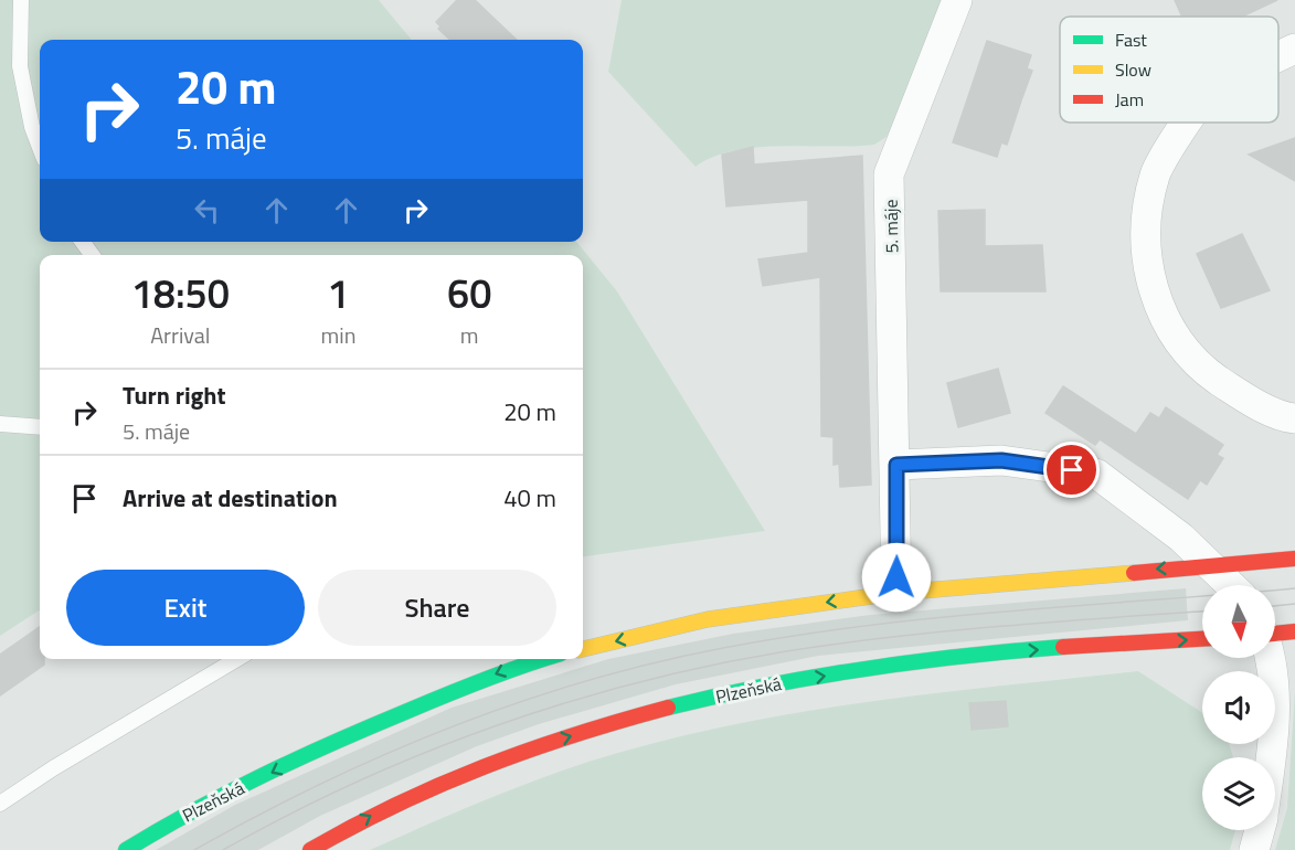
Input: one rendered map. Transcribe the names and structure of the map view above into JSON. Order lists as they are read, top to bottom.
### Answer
{
  "streets": {
    "main road": ["Plzeňská"],
    "street": ["5. máje"]
  },
  "legend": ["Fast", "Slow", "Jam"],
  "north": "bottom",
  "page": {
    "turn": ["20 m", "5. máje"],
    "eta": [
      "18:50",
      "Arrival",
      "1",
      "min",
      "60",
      "m"
    ],
    "list": [
      {
        "name": "Turn right",
        "note": "5. máje",
        "value": "20 m"
      },
      {
        "name": "Arrive at destination",
        "value": "40 m"
      }
    ],
    "buttons": ["Exit", "Share"]
  }
}
